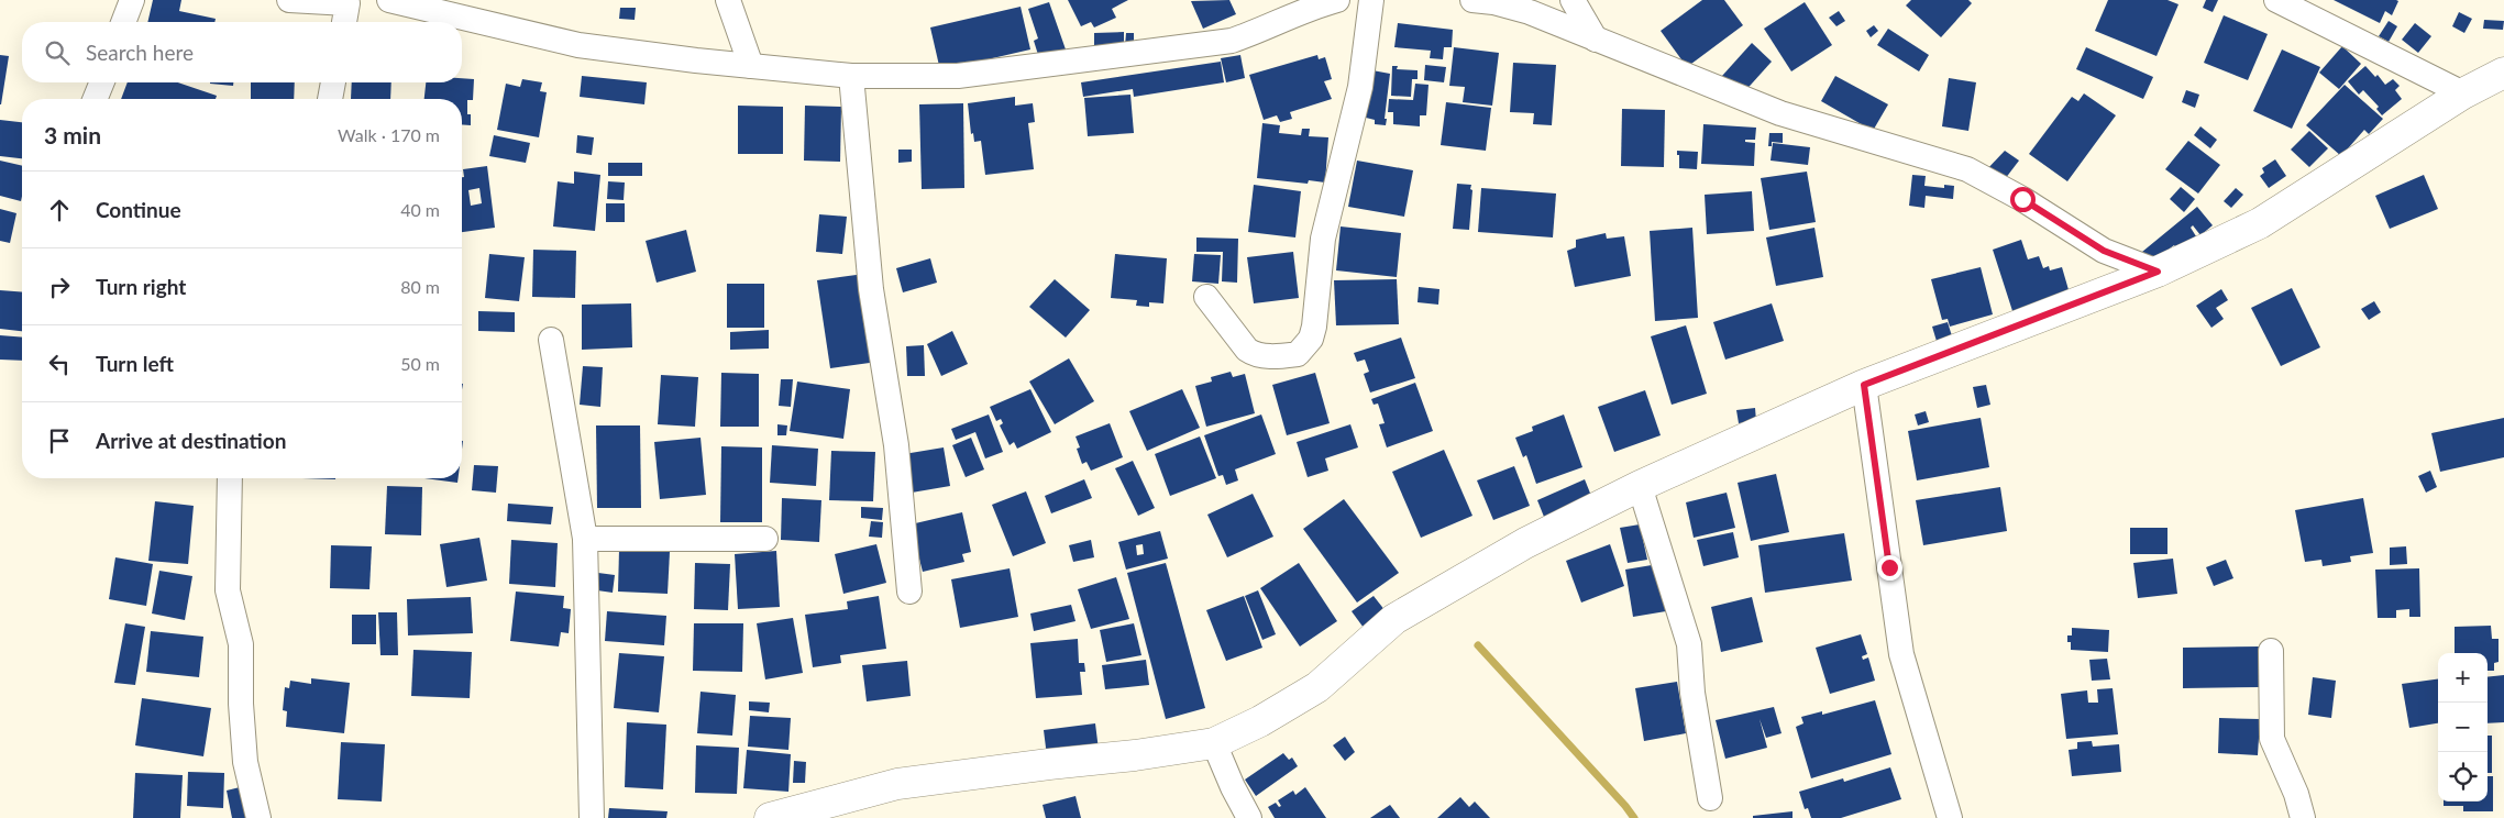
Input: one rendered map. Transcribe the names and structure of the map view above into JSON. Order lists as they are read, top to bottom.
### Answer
{
  "page": {
    "search": "Search here",
    "heading": ["3 min", "Walk · 170 m"],
    "list": [
      ["Continue", "40 m"],
      ["Turn right", "80 m"],
      ["Turn left", "50 m"],
      "Arrive at destination"
    ],
    "map_buttons": ["+", "−"]
  }
}
